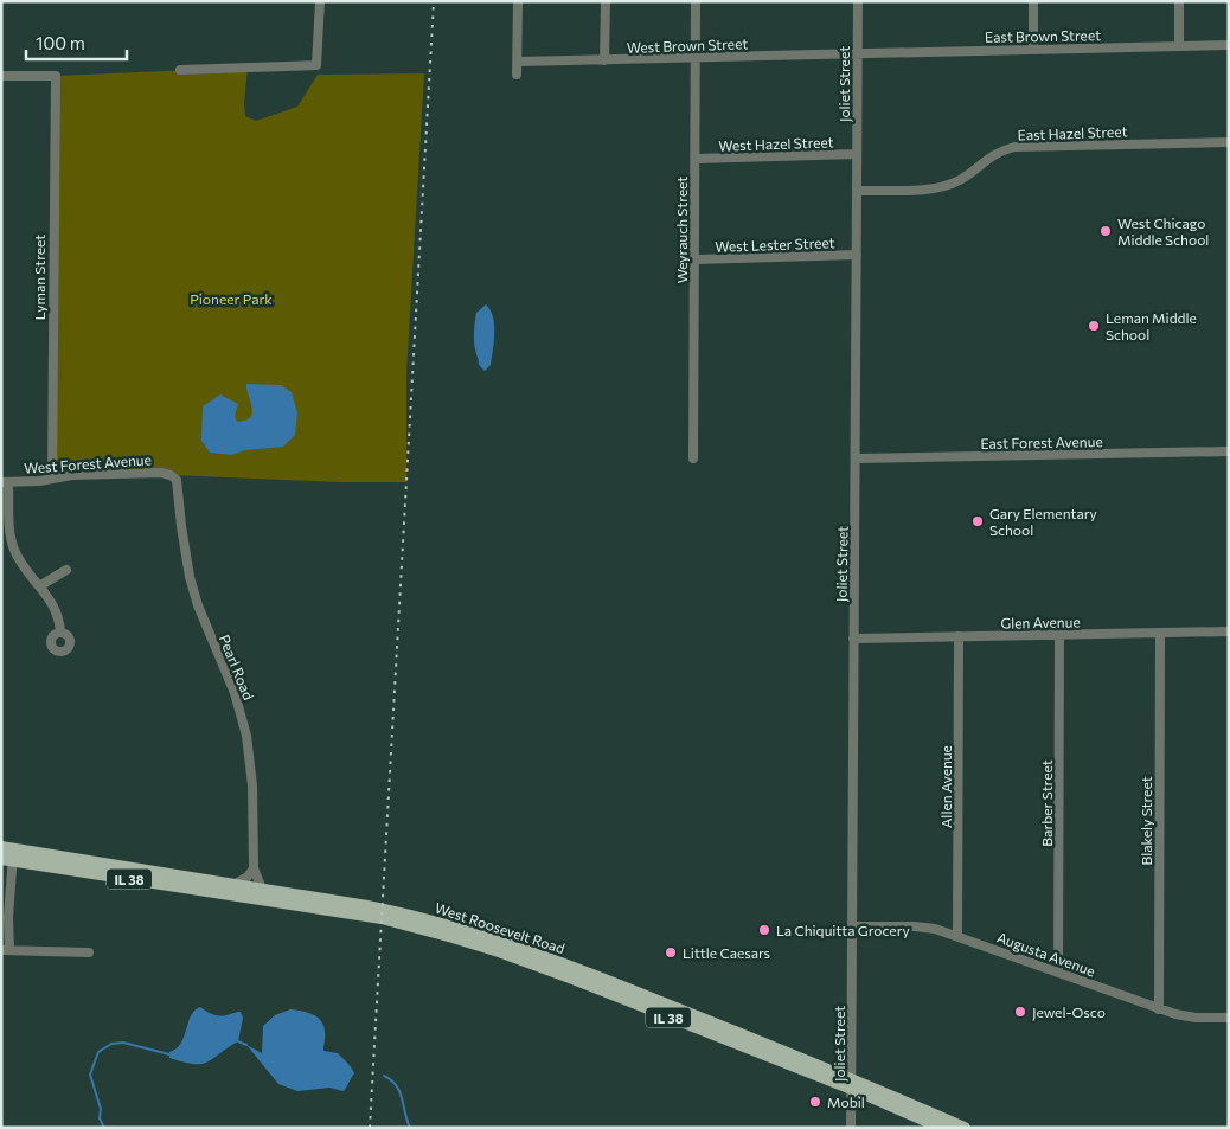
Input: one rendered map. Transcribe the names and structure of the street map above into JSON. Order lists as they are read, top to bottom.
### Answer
{
  "streets": {
    "main road": ["IL 38", "West Roosevelt Road"],
    "street": [
      "East Brown Street",
      "West Brown Street",
      "Joliet Street",
      "East Hazel Street",
      "West Hazel Street",
      "Weyrauch Street",
      "West Lester Street",
      "Lyman Street",
      "East Forest Avenue",
      "West Forest Avenue",
      "Glen Avenue",
      "Pearl Road",
      "Allen Avenue",
      "Barber Street",
      "Blakely Street",
      "Augusta Avenue"
    ]
  },
  "crossings": [
    ["East Brown Street", "West Brown Street"],
    ["East Brown Street", "Joliet Street"],
    ["West Brown Street", "Joliet Street"],
    ["West Brown Street", "Weyrauch Street"],
    ["Joliet Street", "East Hazel Street"],
    ["Joliet Street", "West Hazel Street"],
    ["Joliet Street", "West Lester Street"],
    ["Joliet Street", "East Forest Avenue"],
    ["Joliet Street", "Glen Avenue"],
    ["Joliet Street", "West Roosevelt Road"],
    ["Joliet Street", "Augusta Avenue"],
    ["West Hazel Street", "Weyrauch Street"],
    ["Weyrauch Street", "West Lester Street"],
    ["Lyman Street", "West Forest Avenue"],
    ["West Forest Avenue", "Pearl Road"],
    ["Glen Avenue", "Allen Avenue"],
    ["Glen Avenue", "Barber Street"],
    ["Glen Avenue", "Blakely Street"],
    ["Pearl Road", "West Roosevelt Road"],
    ["Allen Avenue", "Augusta Avenue"],
    ["Barber Street", "Augusta Avenue"],
    ["Blakely Street", "Augusta Avenue"]
  ],
  "parks": ["Pioneer Park"],
  "places": [
    "West Chicago Middle School",
    "Leman Middle School",
    "Gary Elementary School",
    "La Chiquitta Grocery",
    "Little Caesars",
    "Jewel-Osco",
    "Mobil"
  ],
  "scale_bar": "100 m"
}
